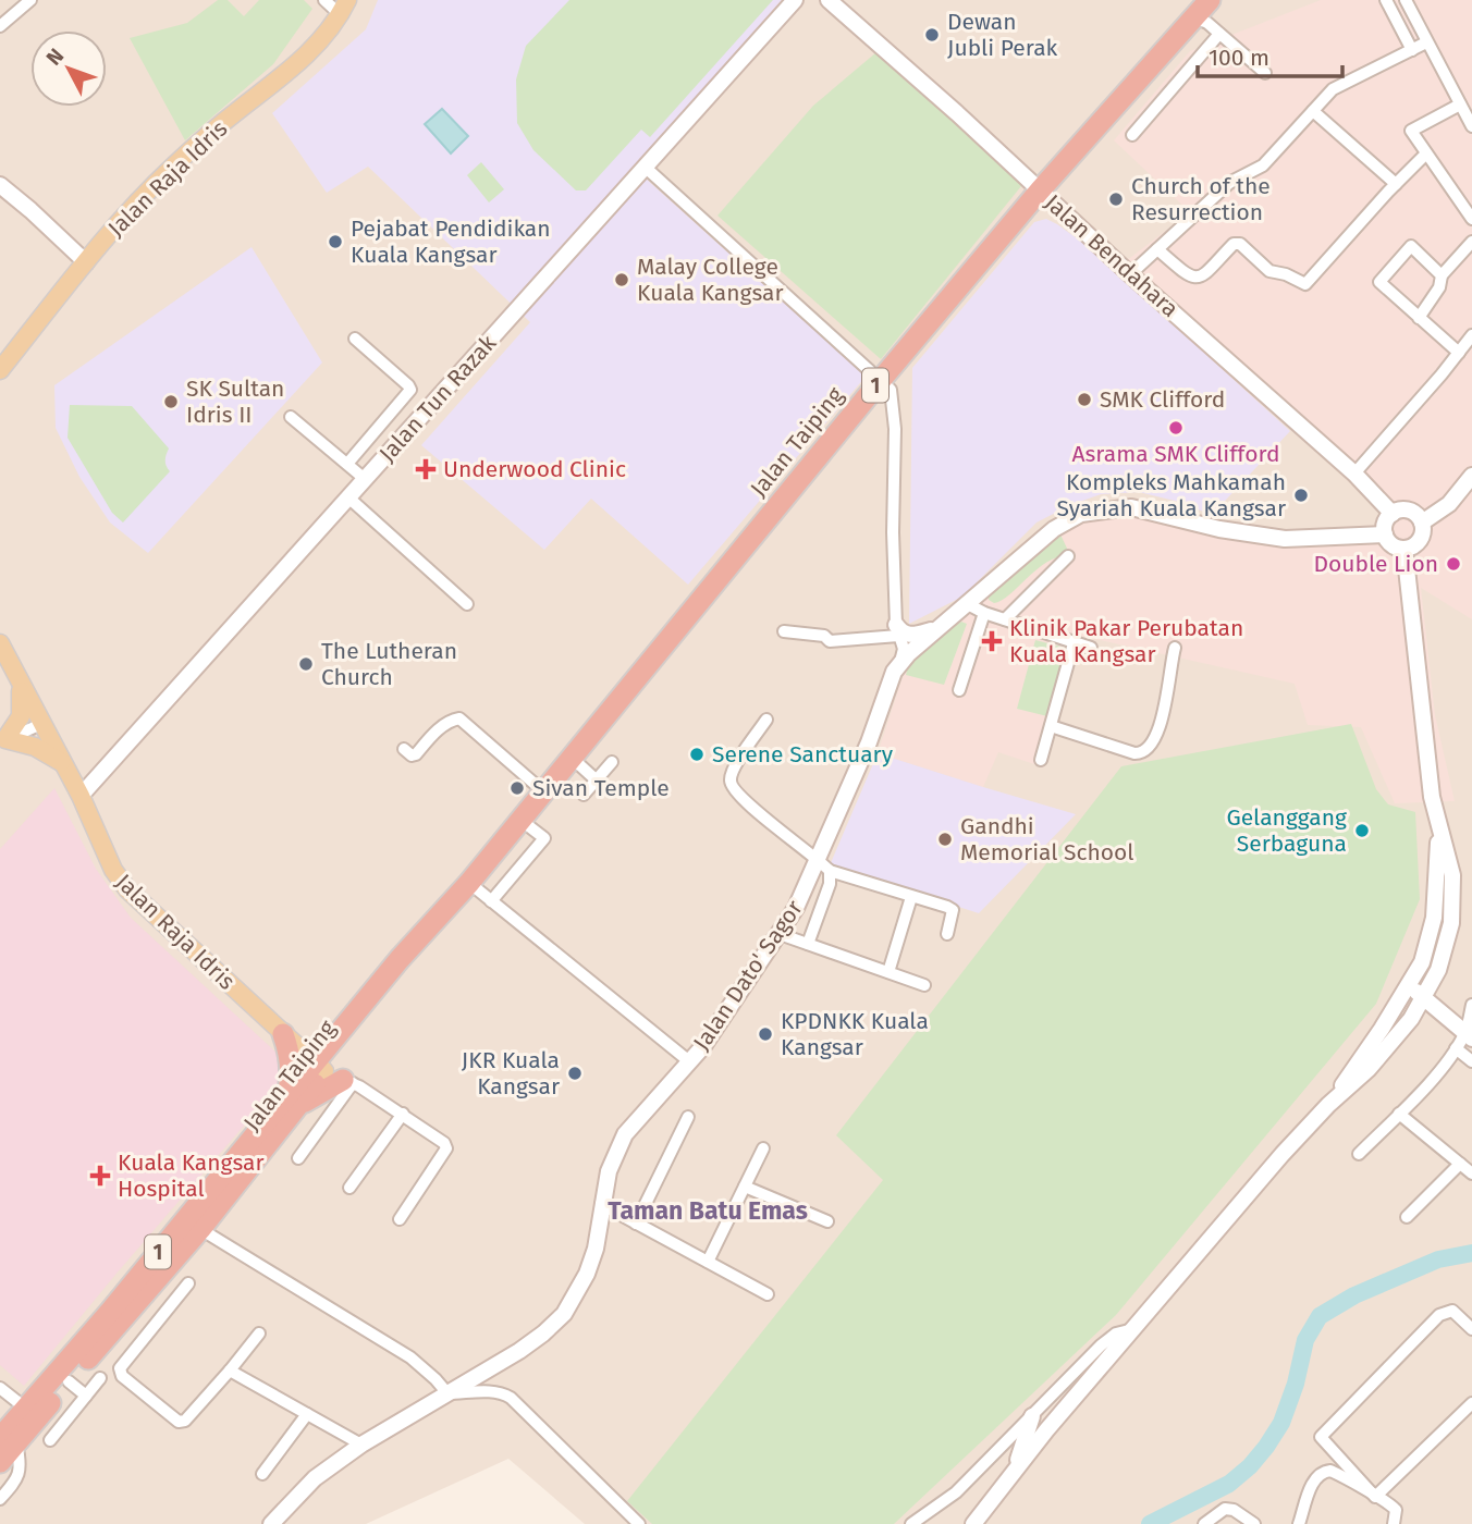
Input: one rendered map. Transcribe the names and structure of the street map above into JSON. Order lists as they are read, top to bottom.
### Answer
{
  "streets": {
    "highway": ["1", "Jalan Taiping"],
    "main road": [
      "Jalan Raja Idris",
      "Jalan Bendahara",
      "Jalan Tun Razak",
      "Jalan Dato' Sagor"
    ]
  },
  "crossings": [
    ["Jalan Raja Idris", "Jalan Tun Razak"],
    ["Jalan Raja Idris", "Jalan Taiping"],
    ["Jalan Bendahara", "Jalan Taiping"],
    ["Jalan Bendahara", "Jalan Dato' Sagor"]
  ],
  "districts": ["Taman Batu Emas"],
  "places": {
    "other": [
      "Dewan Jubli Perak",
      "Church of the Resurrection",
      "Pejabat Pendidikan Kuala Kangsar",
      "Malay College Kuala Kangsar",
      "SMK Clifford",
      "SK Sultan Idris II",
      "Asrama SMK Clifford",
      "Kompleks Mahkamah Syariah Kuala Kangsar",
      "Double Lion",
      "The Lutheran Church",
      "Serene Sanctuary",
      "Sivan Temple",
      "Gelanggang Serbaguna",
      "Gandhi Memorial School",
      "KPDNKK Kuala Kangsar",
      "JKR Kuala Kangsar"
    ],
    "health": ["Underwood Clinic", "Klinik Pakar Perubatan Kuala Kangsar", "Kuala Kangsar Hospital"]
  },
  "scale_bar": "100 m",
  "north": "top left"
}
